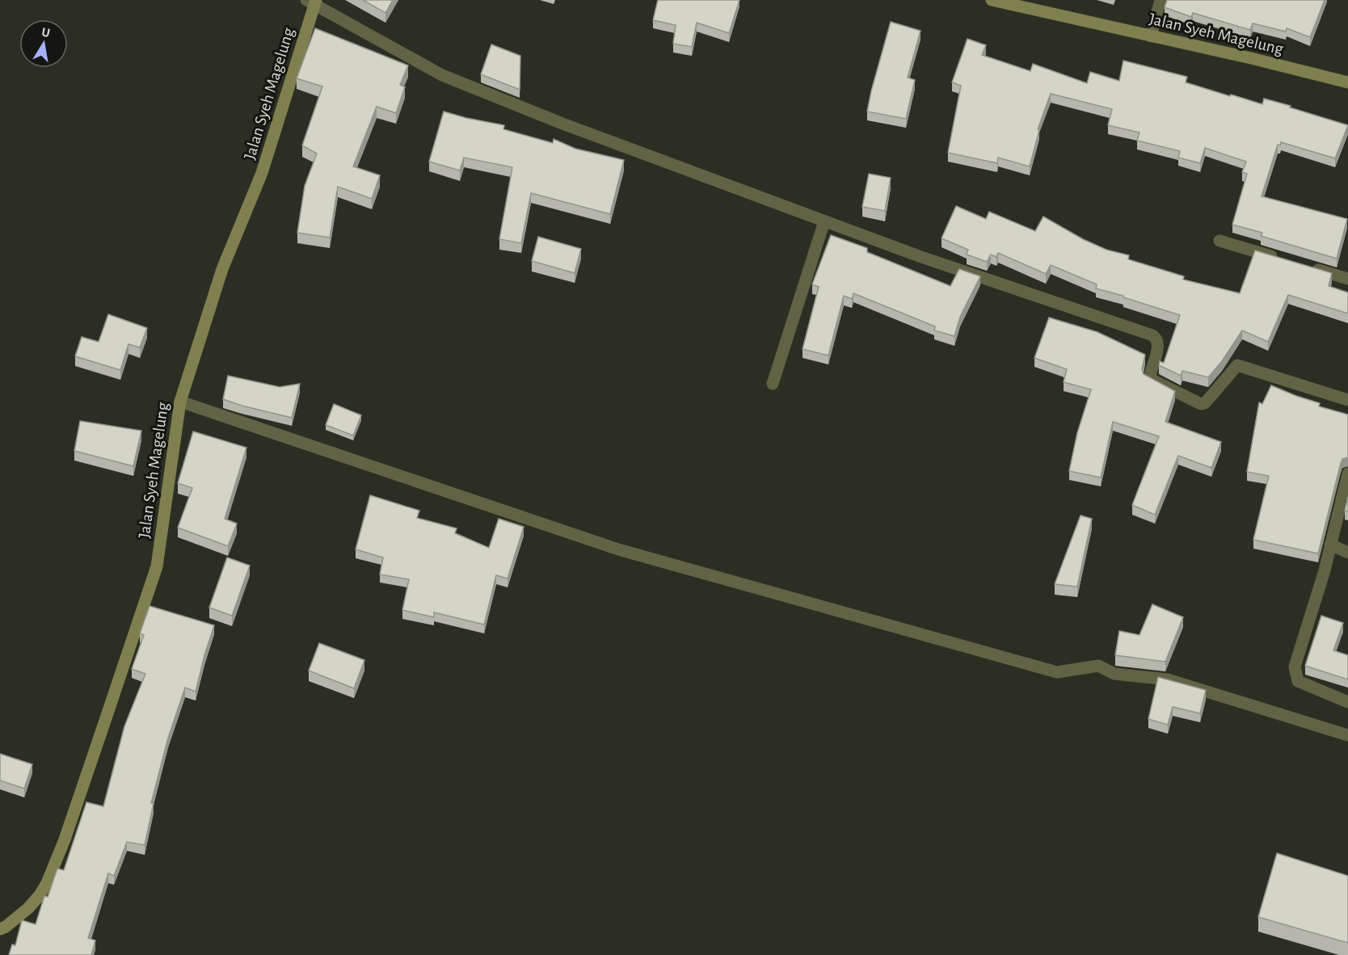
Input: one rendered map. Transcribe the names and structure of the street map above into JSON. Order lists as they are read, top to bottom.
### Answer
{
  "streets": {
    "street": ["Jalan Syeh Magelung"]
  },
  "north": "top"
}
